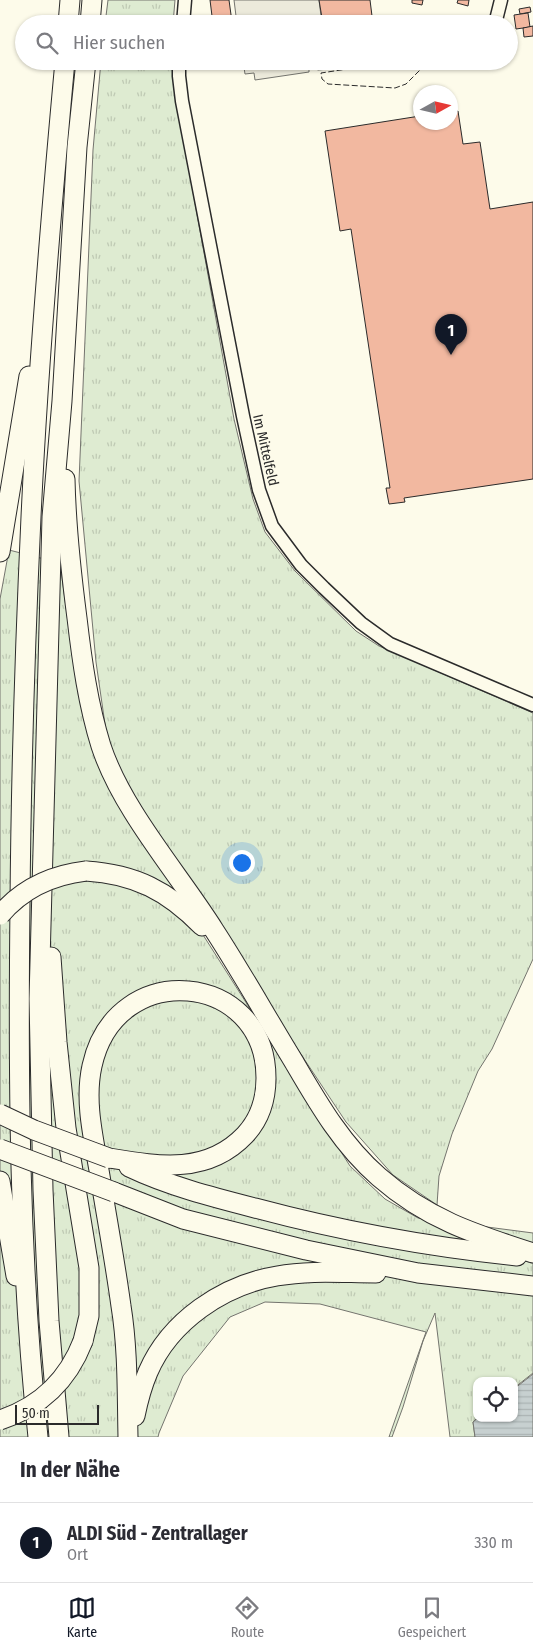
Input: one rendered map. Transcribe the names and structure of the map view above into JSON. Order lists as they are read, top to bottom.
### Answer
{
  "streets": {
    "street": ["Im Mittelfeld"]
  },
  "scale_bar": "50 m",
  "north": "right",
  "page": {
    "search": "Hier suchen",
    "pins": "1",
    "scale": "50 m",
    "heading": "In der Nähe",
    "list": [
      {
        "mark": "1",
        "name": "ALDI Süd - Zentrallager",
        "note": "Ort",
        "value": "330 m"
      }
    ],
    "nav": ["Karte", "Route", "Gespeichert"]
  }
}
